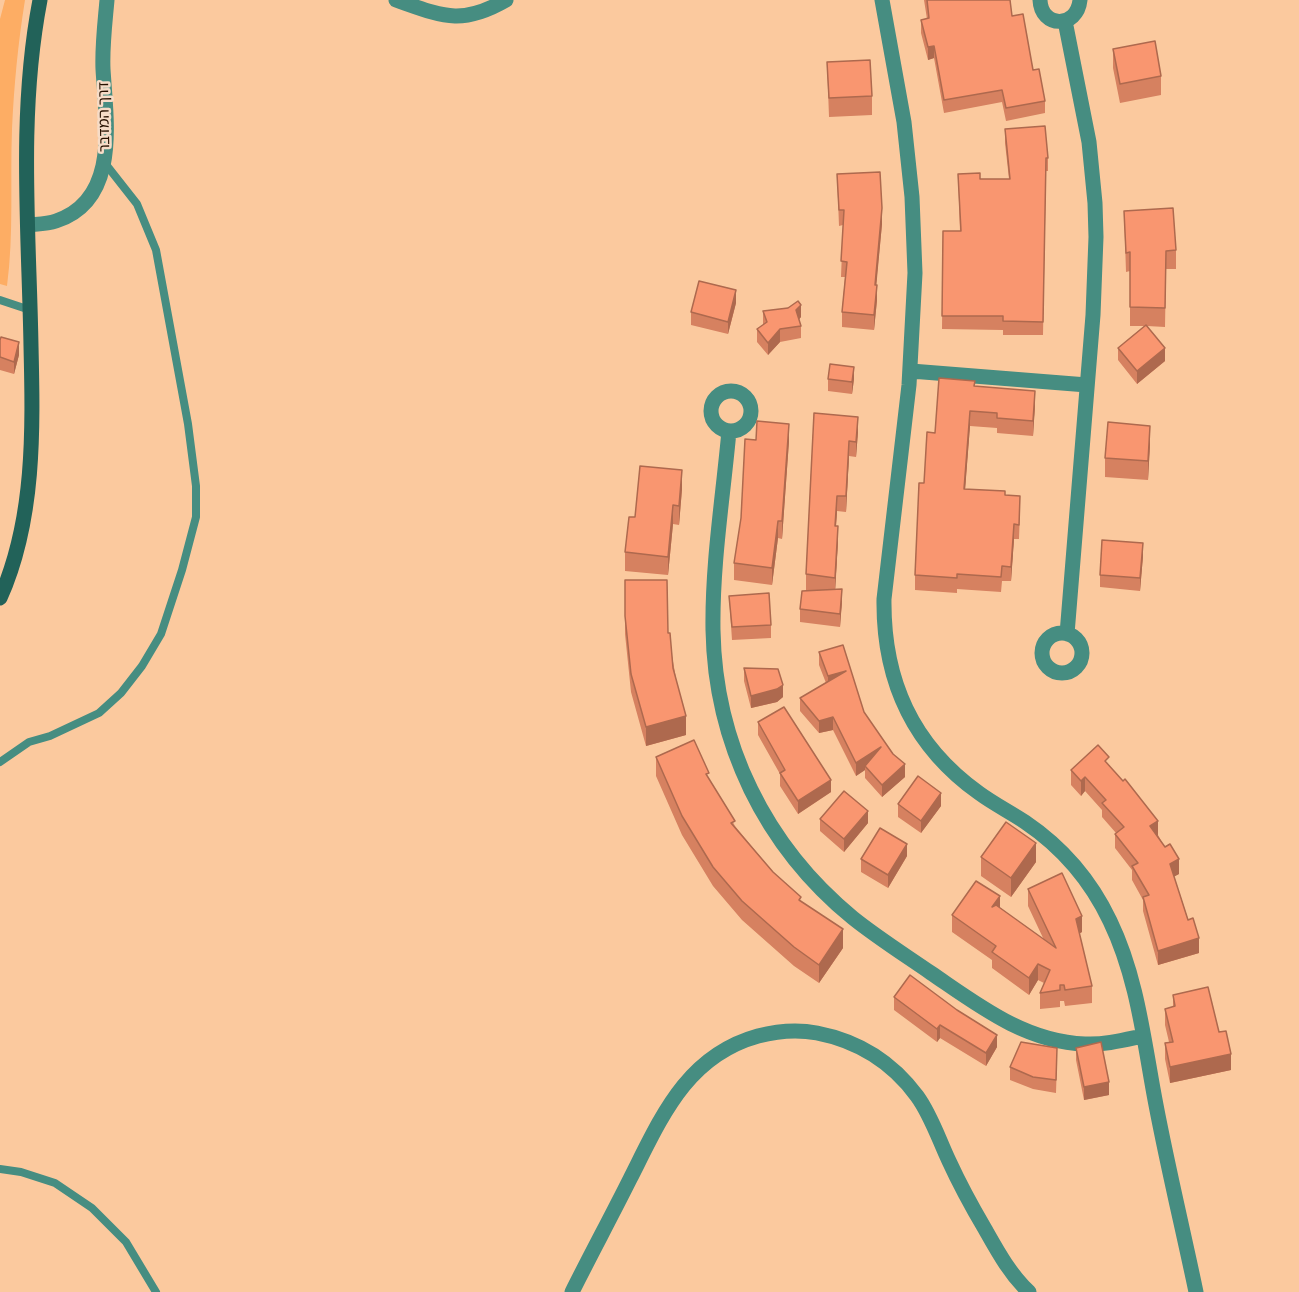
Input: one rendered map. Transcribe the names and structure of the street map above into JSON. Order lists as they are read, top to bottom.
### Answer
{
  "streets": {
    "street": ["דרך המדבר"]
  }
}
